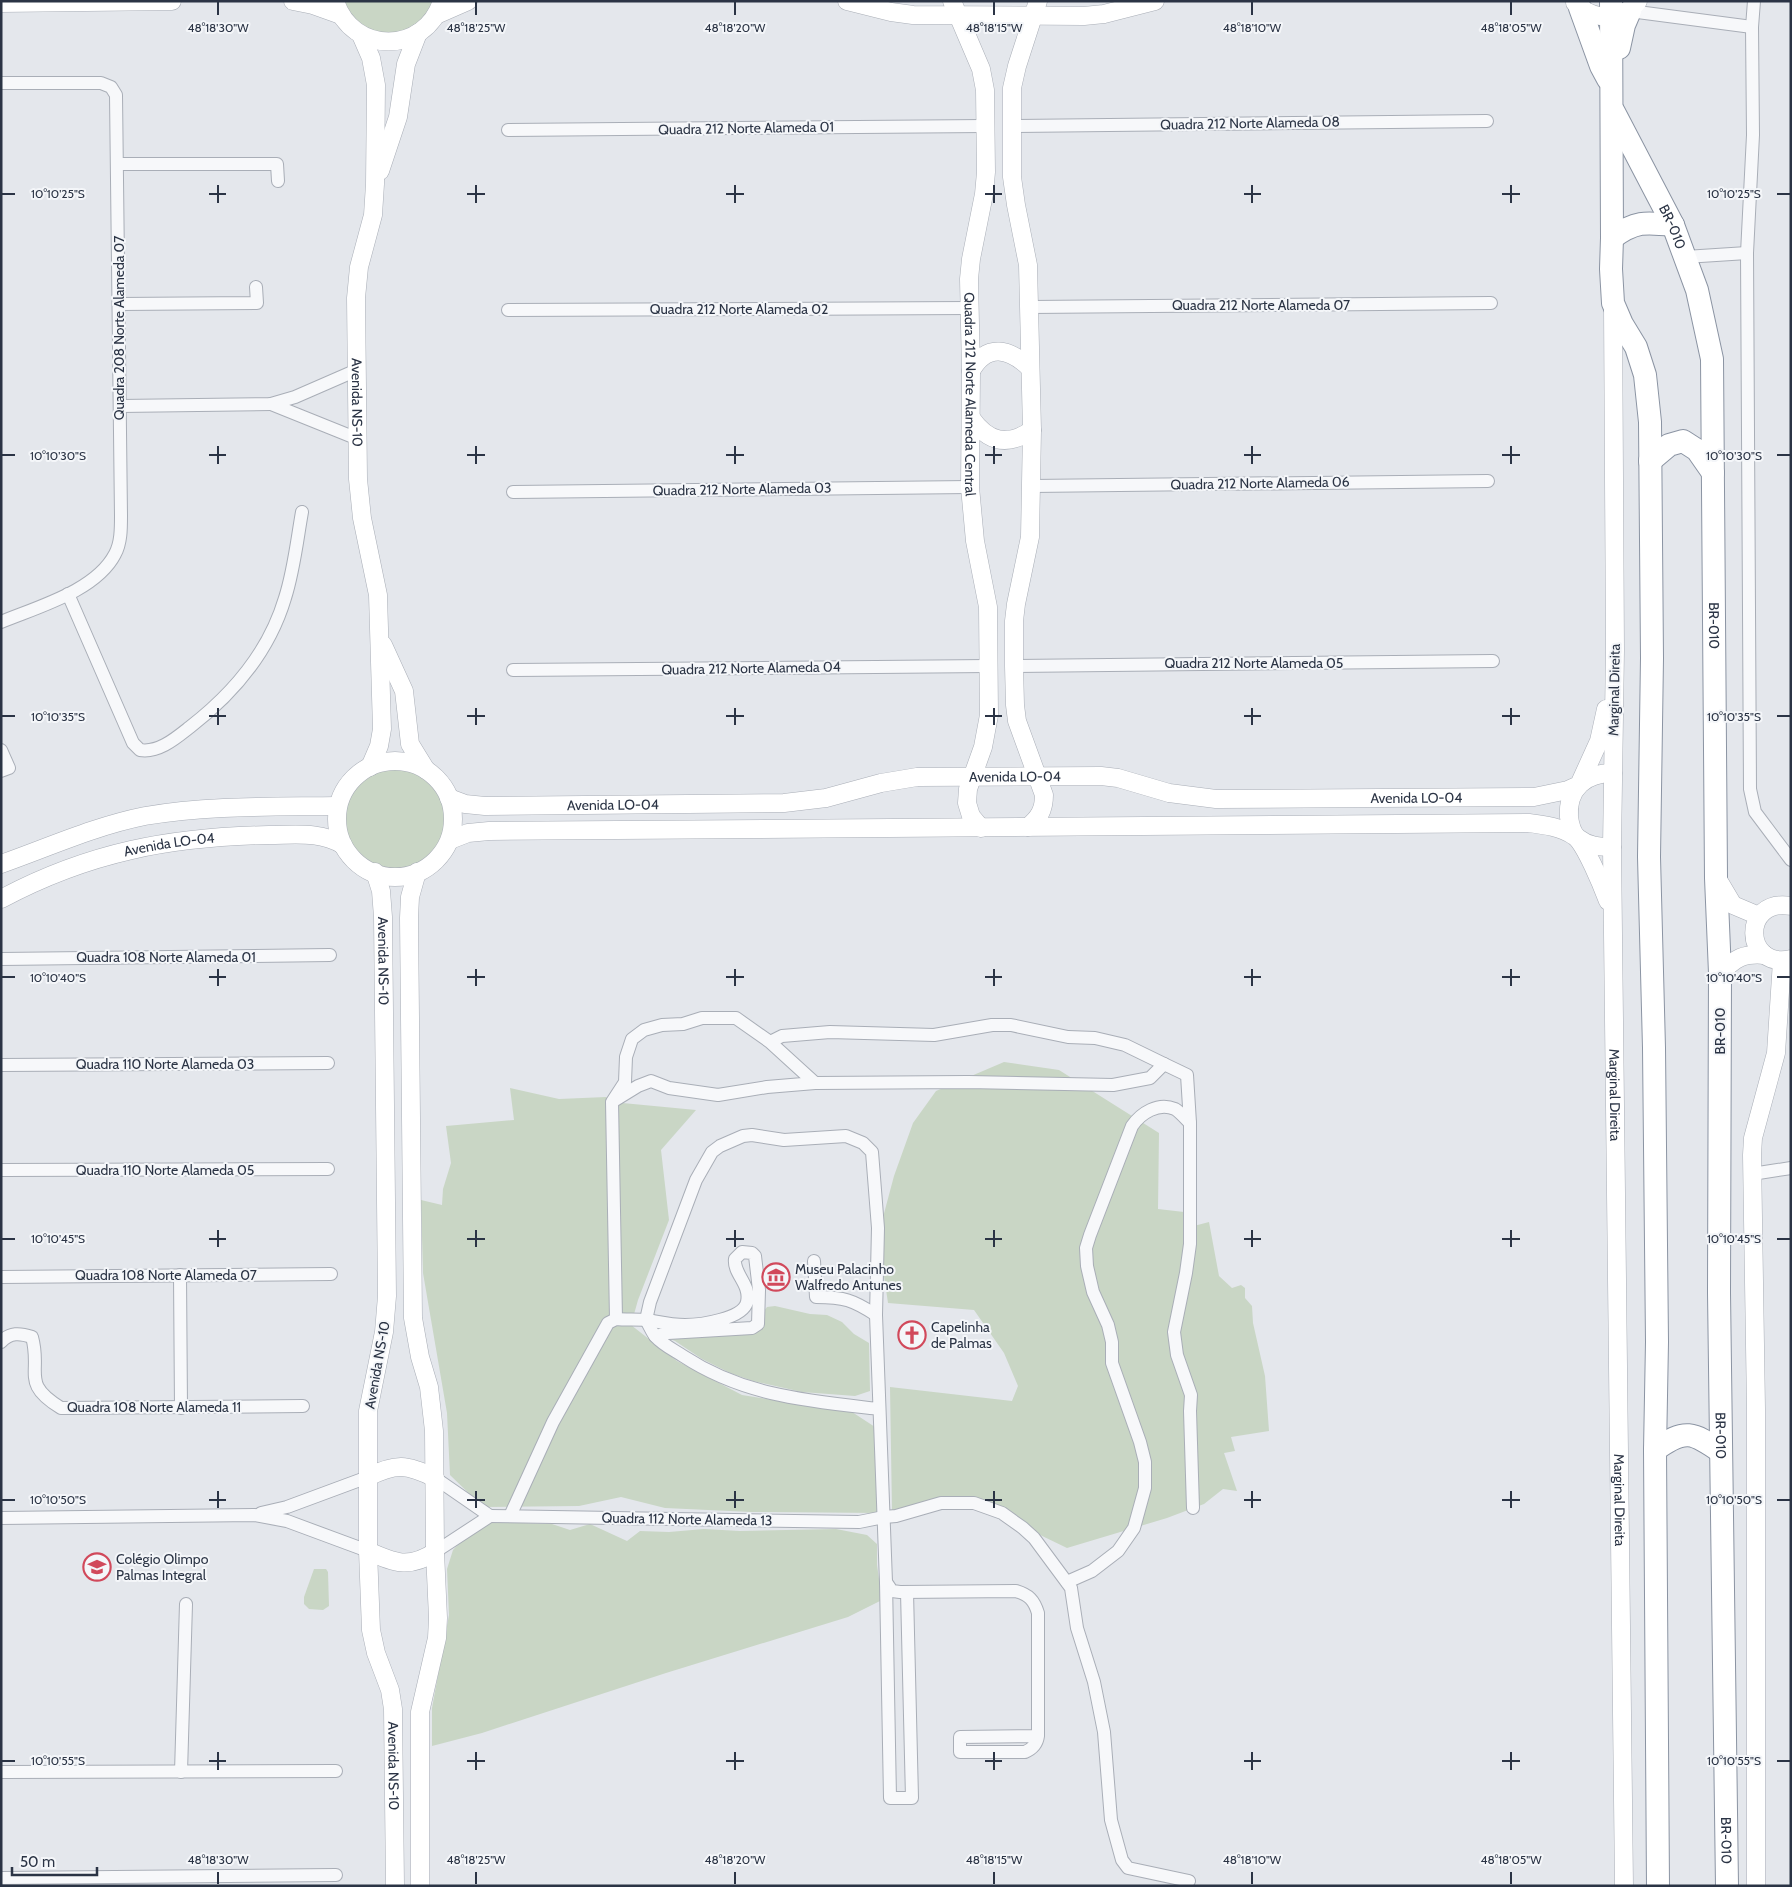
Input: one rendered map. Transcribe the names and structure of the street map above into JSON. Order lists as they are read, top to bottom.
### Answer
{
  "streets": {
    "highway": ["BR-010"],
    "street": [
      "Quadra 212 Norte Alameda 08",
      "Quadra 212 Norte Alameda 01",
      "Quadra 212 Norte Alameda 07",
      "Quadra 212 Norte Alameda 02",
      "Quadra 208 Norte Alameda 07",
      "Quadra 212 Norte Alameda Central",
      "Avenida NS-10",
      "Quadra 212 Norte Alameda 06",
      "Quadra 212 Norte Alameda 03",
      "Quadra 212 Norte Alameda 05",
      "Quadra 212 Norte Alameda 04",
      "Marginal Direita",
      "Avenida LO-04",
      "Quadra 108 Norte Alameda 01",
      "Quadra 110 Norte Alameda 03",
      "Quadra 110 Norte Alameda 05",
      "Quadra 108 Norte Alameda 07",
      "Quadra 108 Norte Alameda 11",
      "Quadra 112 Norte Alameda 13"
    ]
  },
  "crossings": [
    ["Quadra 212 Norte Alameda 01", "Quadra 212 Norte Alameda Central"],
    ["Quadra 212 Norte Alameda 02", "Quadra 212 Norte Alameda Central"],
    ["Quadra 212 Norte Alameda Central", "Quadra 212 Norte Alameda 03"],
    ["Quadra 212 Norte Alameda Central", "Quadra 212 Norte Alameda 04"],
    ["Quadra 212 Norte Alameda Central", "Avenida LO-04"],
    ["Avenida NS-10", "Avenida LO-04"],
    ["Marginal Direita", "Avenida LO-04"]
  ],
  "places": {
    "museum": ["Museu Palacinho Walfredo Antunes"],
    "church": ["Capelinha de Palmas"],
    "school or university": ["Colégio Olimpo Palmas Integral"]
  },
  "scale_bar": "50 m",
  "coordinates": [
    "48°18'30\"W",
    "48°18'25\"W",
    "48°18'20\"W",
    "48°18'15\"W",
    "48°18'10\"W",
    "48°18'05\"W",
    "10°10'25\"S",
    "10°10'30\"S",
    "10°10'35\"S",
    "10°10'40\"S",
    "10°10'45\"S",
    "10°10'50\"S",
    "10°10'55\"S"
  ]
}
